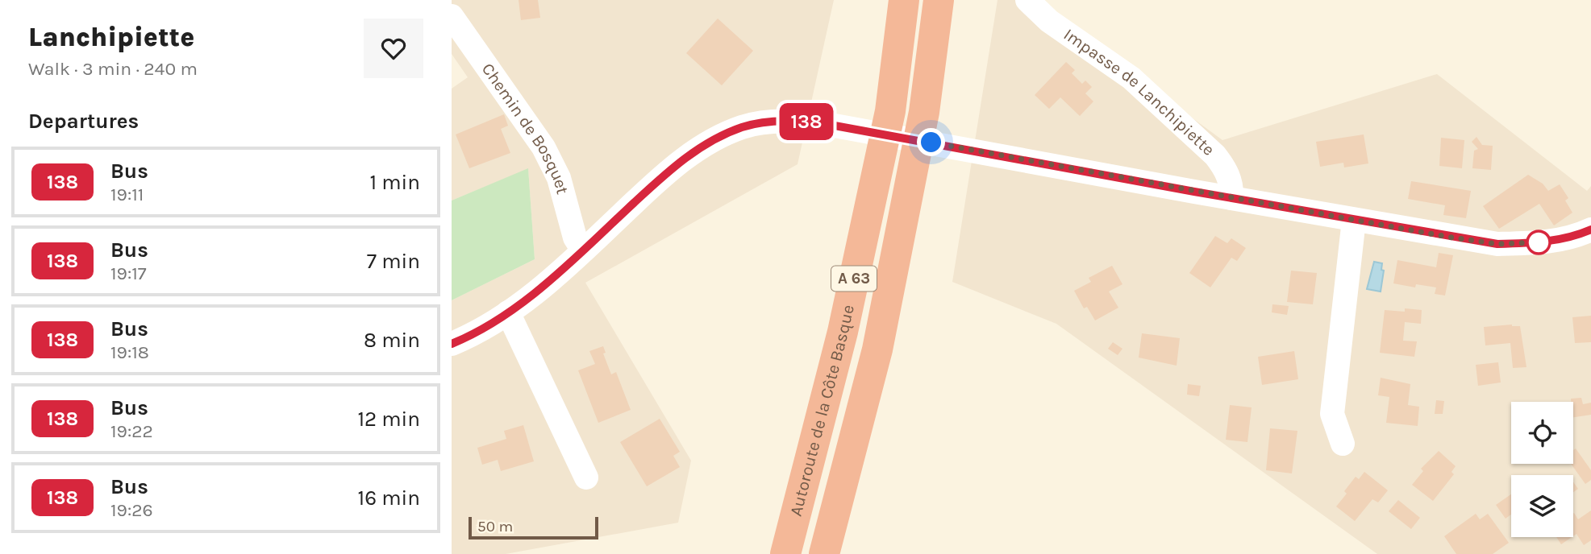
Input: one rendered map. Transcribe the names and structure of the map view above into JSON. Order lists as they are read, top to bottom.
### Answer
{
  "streets": {
    "highway": ["A 63", "Autoroute de la Côte Basque"],
    "street": ["Impasse de Lanchipiette", "Chemin de Bosquet"]
  },
  "lines": ["bus line 138"],
  "scale_bar": "50 m",
  "page": {
    "heading": [
      ["Lanchipiette", "Walk · 3 min · 240 m"],
      "Departures"
    ],
    "on_map": "138",
    "list": [
      {
        "mark": "138",
        "name": "Bus",
        "note": "19:11",
        "value": "1 min"
      },
      {
        "mark": "138",
        "name": "Bus",
        "note": "19:17",
        "value": "7 min"
      },
      {
        "mark": "138",
        "name": "Bus",
        "note": "19:18",
        "value": "8 min"
      },
      {
        "mark": "138",
        "name": "Bus",
        "note": "19:22",
        "value": "12 min"
      },
      {
        "mark": "138",
        "name": "Bus",
        "note": "19:26",
        "value": "16 min"
      }
    ],
    "scale": "50 m"
  }
}
